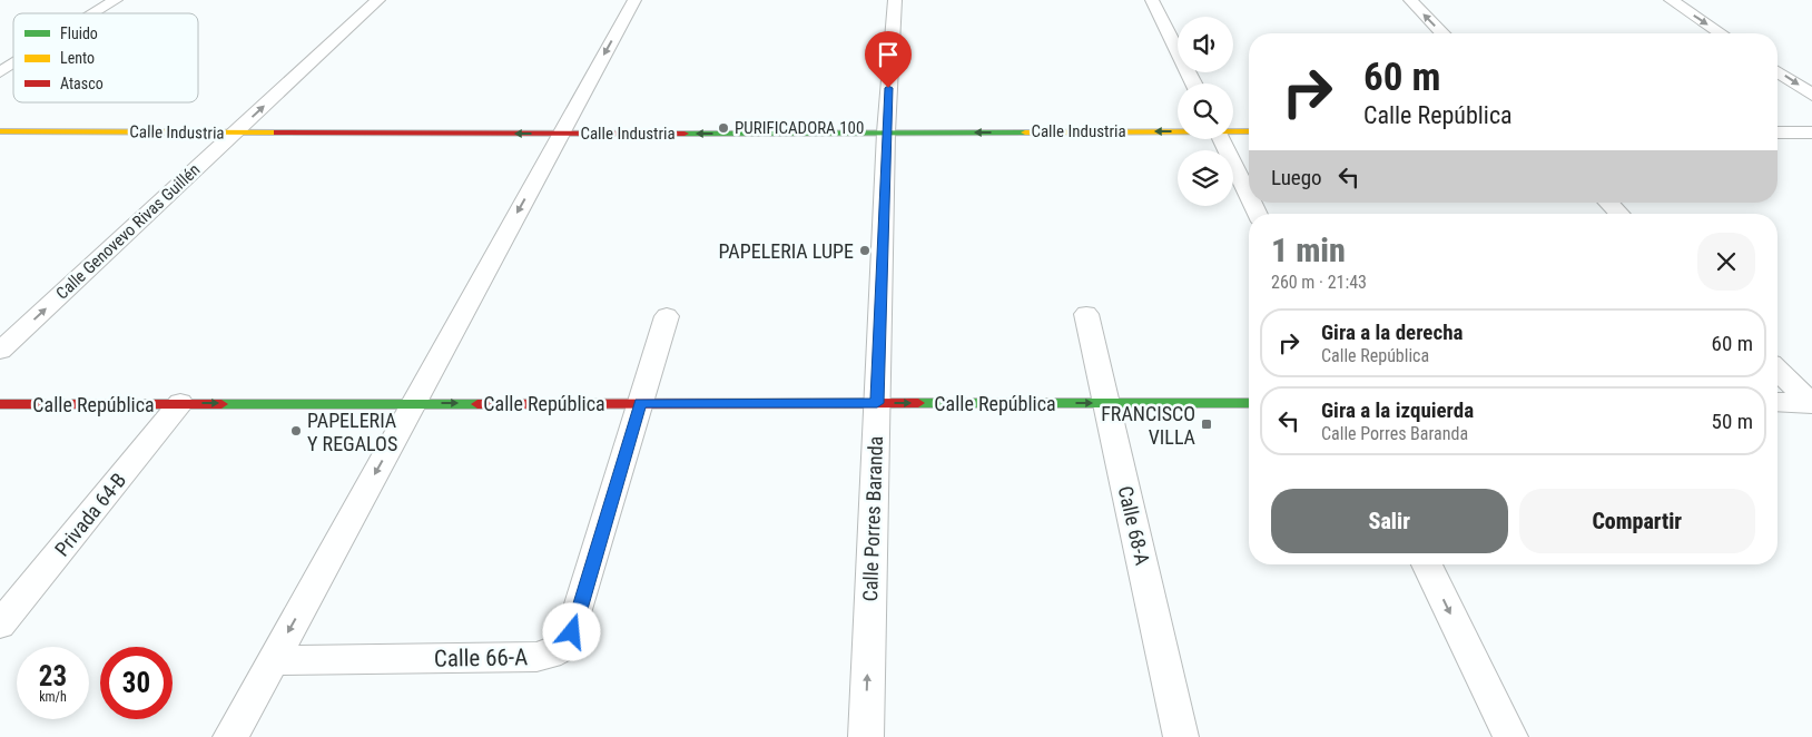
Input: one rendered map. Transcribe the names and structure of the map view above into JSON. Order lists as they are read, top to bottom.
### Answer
{
  "streets": {
    "street": [
      "Calle Industria",
      "Calle Genovevo Rivas Guillén",
      "Calle República",
      "Privada 64-B",
      "Calle Porres Baranda",
      "Calle 68-A",
      "Calle 66-A"
    ]
  },
  "crossings": [
    ["Calle Industria", "Calle Genovevo Rivas Guillén"],
    ["Calle Industria", "Calle Porres Baranda"],
    ["Calle República", "Privada 64-B"],
    ["Calle República", "Calle Porres Baranda"],
    ["Calle República", "Calle 68-A"],
    ["Calle República", "Calle 66-A"]
  ],
  "one_way": [
    "Calle Industria",
    "Calle Genovevo Rivas Guillén",
    "Calle República",
    "Calle Porres Baranda"
  ],
  "places": {
    "other": ["PURIFICADORA 100", "PAPELERIA LUPE", "PAPELERIA Y REGALOS"],
    "transit": ["FRANCISCO VILLA"]
  },
  "legend": ["Fluido", "Lento", "Atasco"],
  "page": {
    "turn": ["60 m", "Calle República"],
    "then": "Luego",
    "heading": ["1 min", "260 m · 21:43"],
    "list": [
      {
        "name": "Gira a la derecha",
        "note": "Calle República",
        "value": "60 m"
      },
      {
        "name": "Gira a la izquierda",
        "note": "Calle Porres Baranda",
        "value": "50 m"
      }
    ],
    "buttons": ["Salir", "Compartir"],
    "speed": "23 km/h",
    "limit": "30"
  }
}
